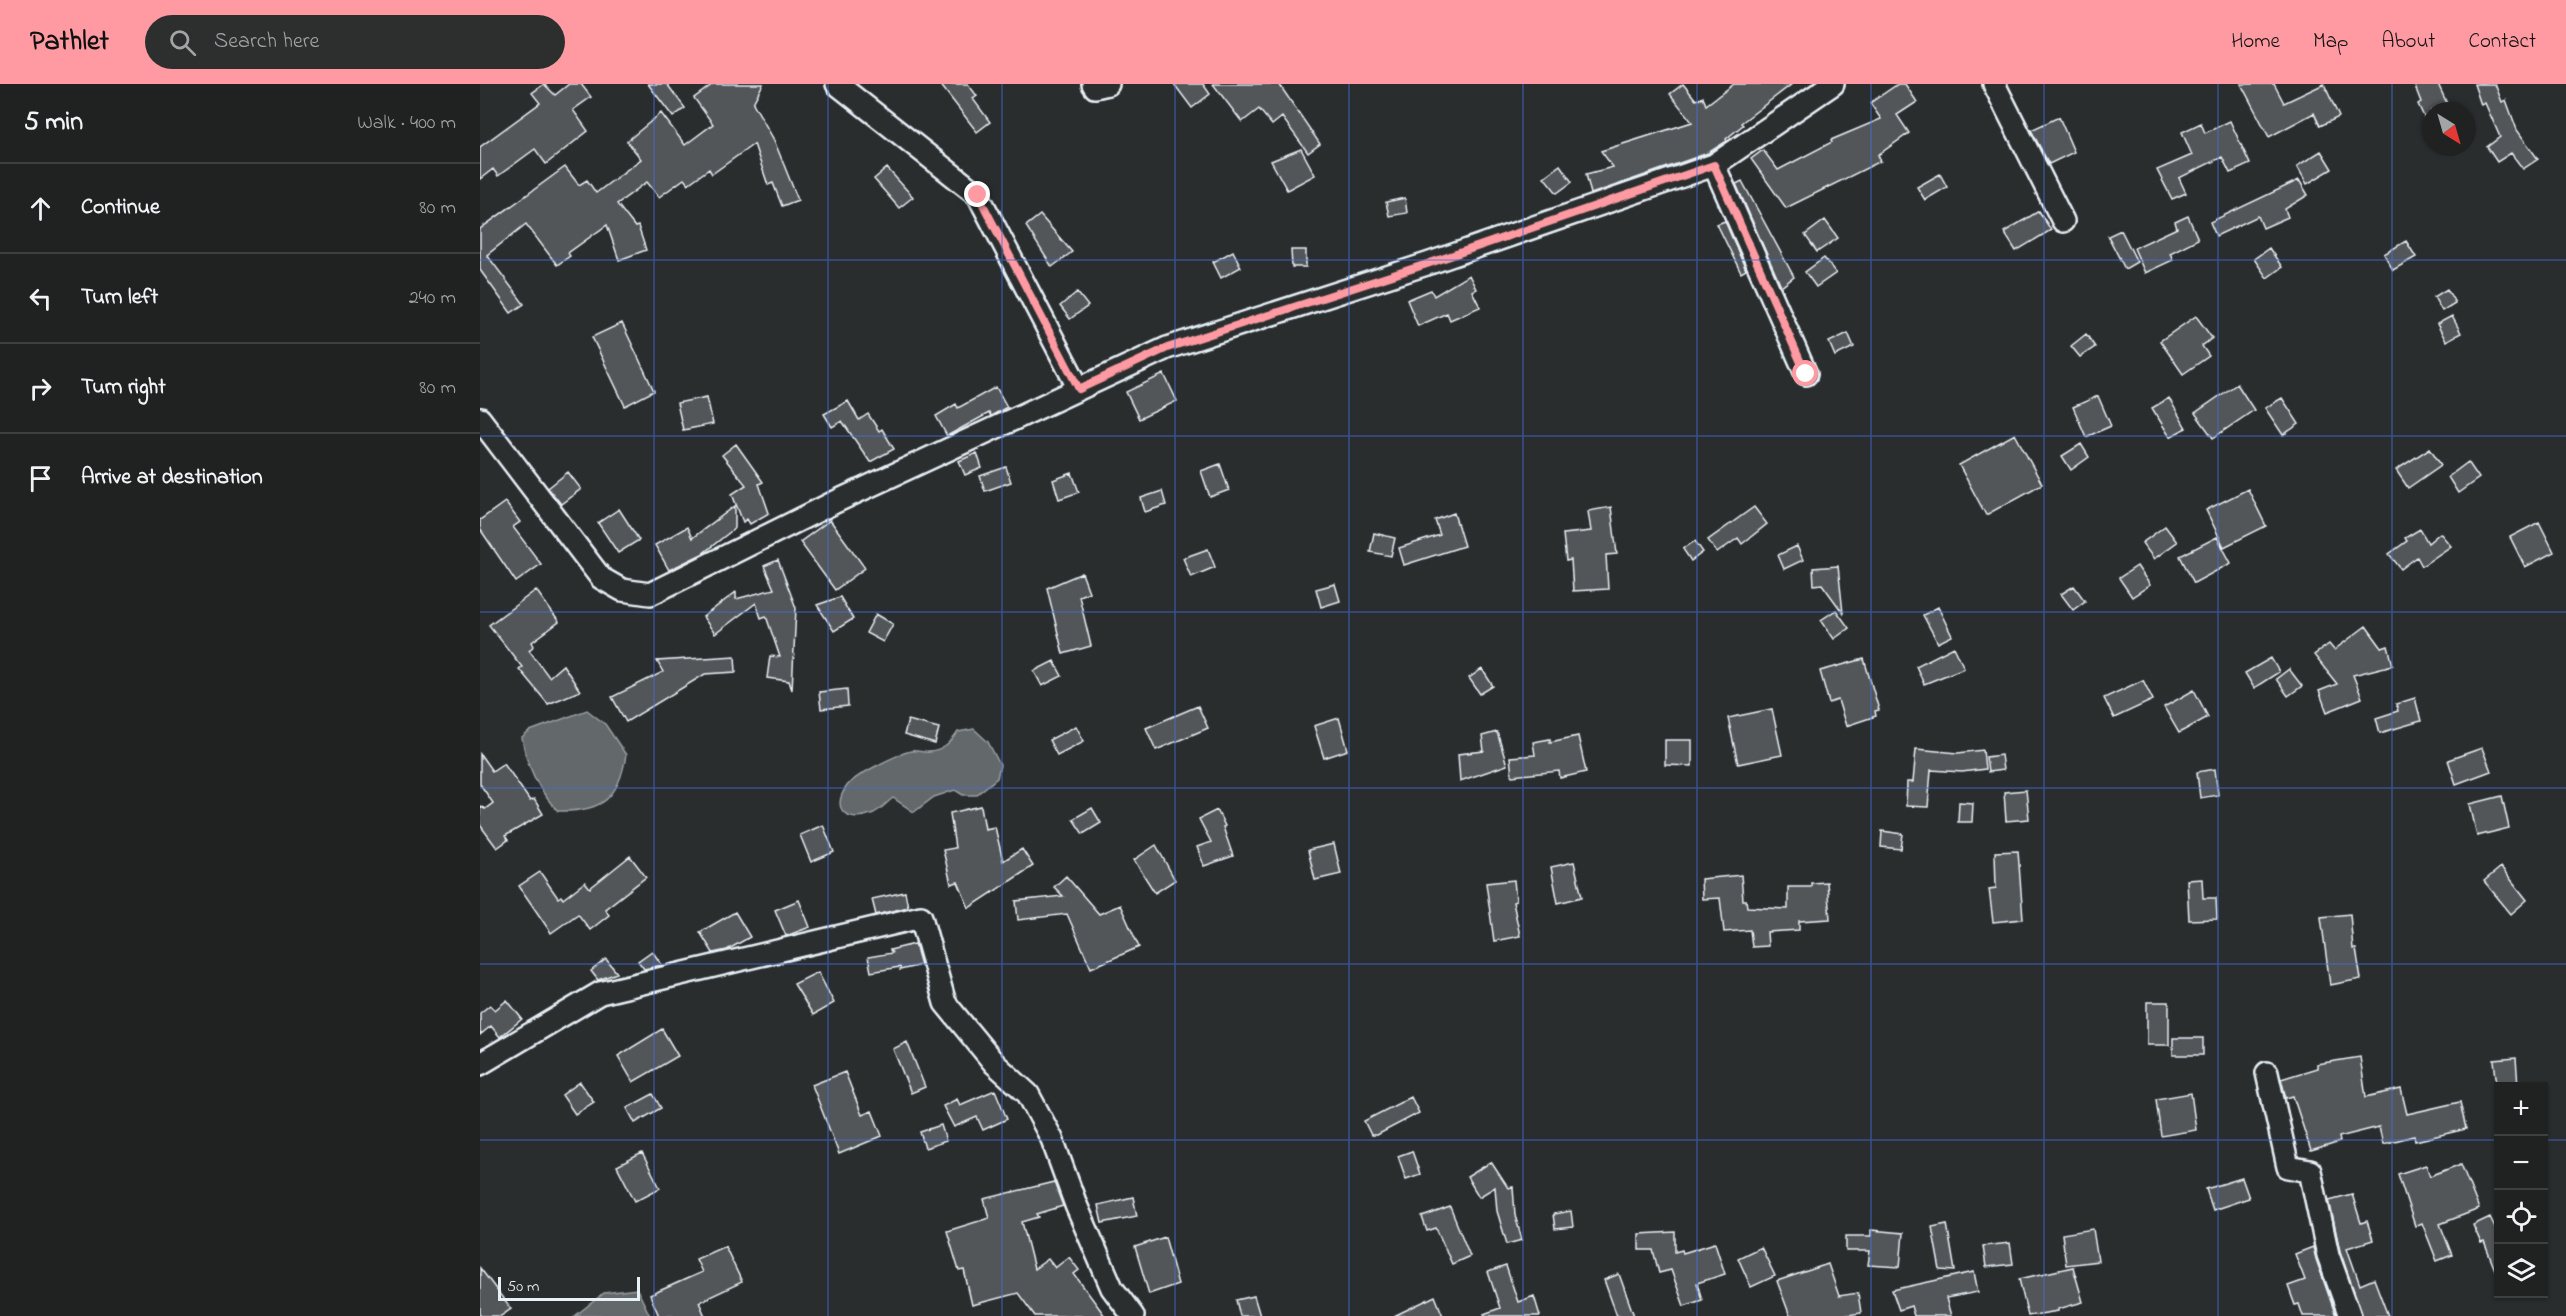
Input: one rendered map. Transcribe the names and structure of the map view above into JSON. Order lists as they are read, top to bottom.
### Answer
{
  "scale_bar": "50 m",
  "north": "bottom right",
  "page": {
    "header": "Pathlet",
    "search": "Search here",
    "nav": [
      "Home",
      "Map",
      "About",
      "Contact"
    ],
    "heading": ["5 min", "Walk · 400 m"],
    "list": [
      ["Continue", "80 m"],
      ["Turn left", "240 m"],
      ["Turn right", "80 m"],
      "Arrive at destination"
    ],
    "map_buttons": ["+", "−"],
    "scale": "50 m"
  }
}
